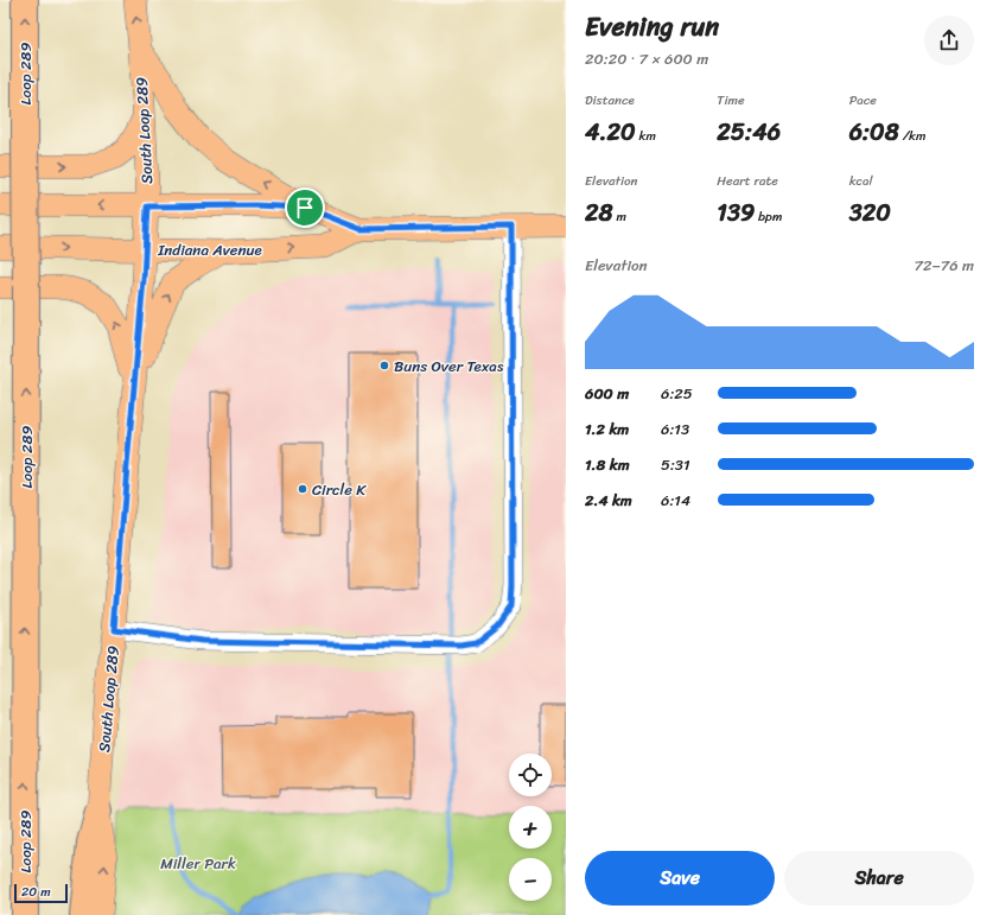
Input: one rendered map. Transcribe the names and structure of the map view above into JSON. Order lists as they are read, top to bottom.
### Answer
{
  "streets": {
    "highway": ["Loop 289"],
    "main road": ["South Loop 289", "Indiana Avenue"]
  },
  "crossings": [
    ["South Loop 289", "Indiana Avenue"]
  ],
  "one_way": ["Loop 289"],
  "parks": ["Miller Park"],
  "places": ["Buns Over Texas", "Circle K"],
  "scale_bar": "20 m",
  "page": {
    "heading": ["Evening run", "20:20 · 7 × 600 m"],
    "stats": [
      ["Distance", "4.20 km"],
      ["Time", "25:46"],
      ["Pace", "6:08 /km"],
      ["Elevation", "28 m"],
      ["Heart rate", "139 bpm"],
      ["kcal", "320"]
    ],
    "chart": ["Elevation", "72–76 m"],
    "list": [
      {
        "name": "600 m",
        "note": "6:25"
      },
      {
        "name": "1.2 km",
        "note": "6:13"
      },
      {
        "name": "1.8 km",
        "note": "5:31"
      },
      {
        "name": "2.4 km",
        "note": "6:14"
      }
    ],
    "map_buttons": ["+", "−"],
    "buttons": ["Save", "Share"],
    "scale": "20 m"
  }
}
